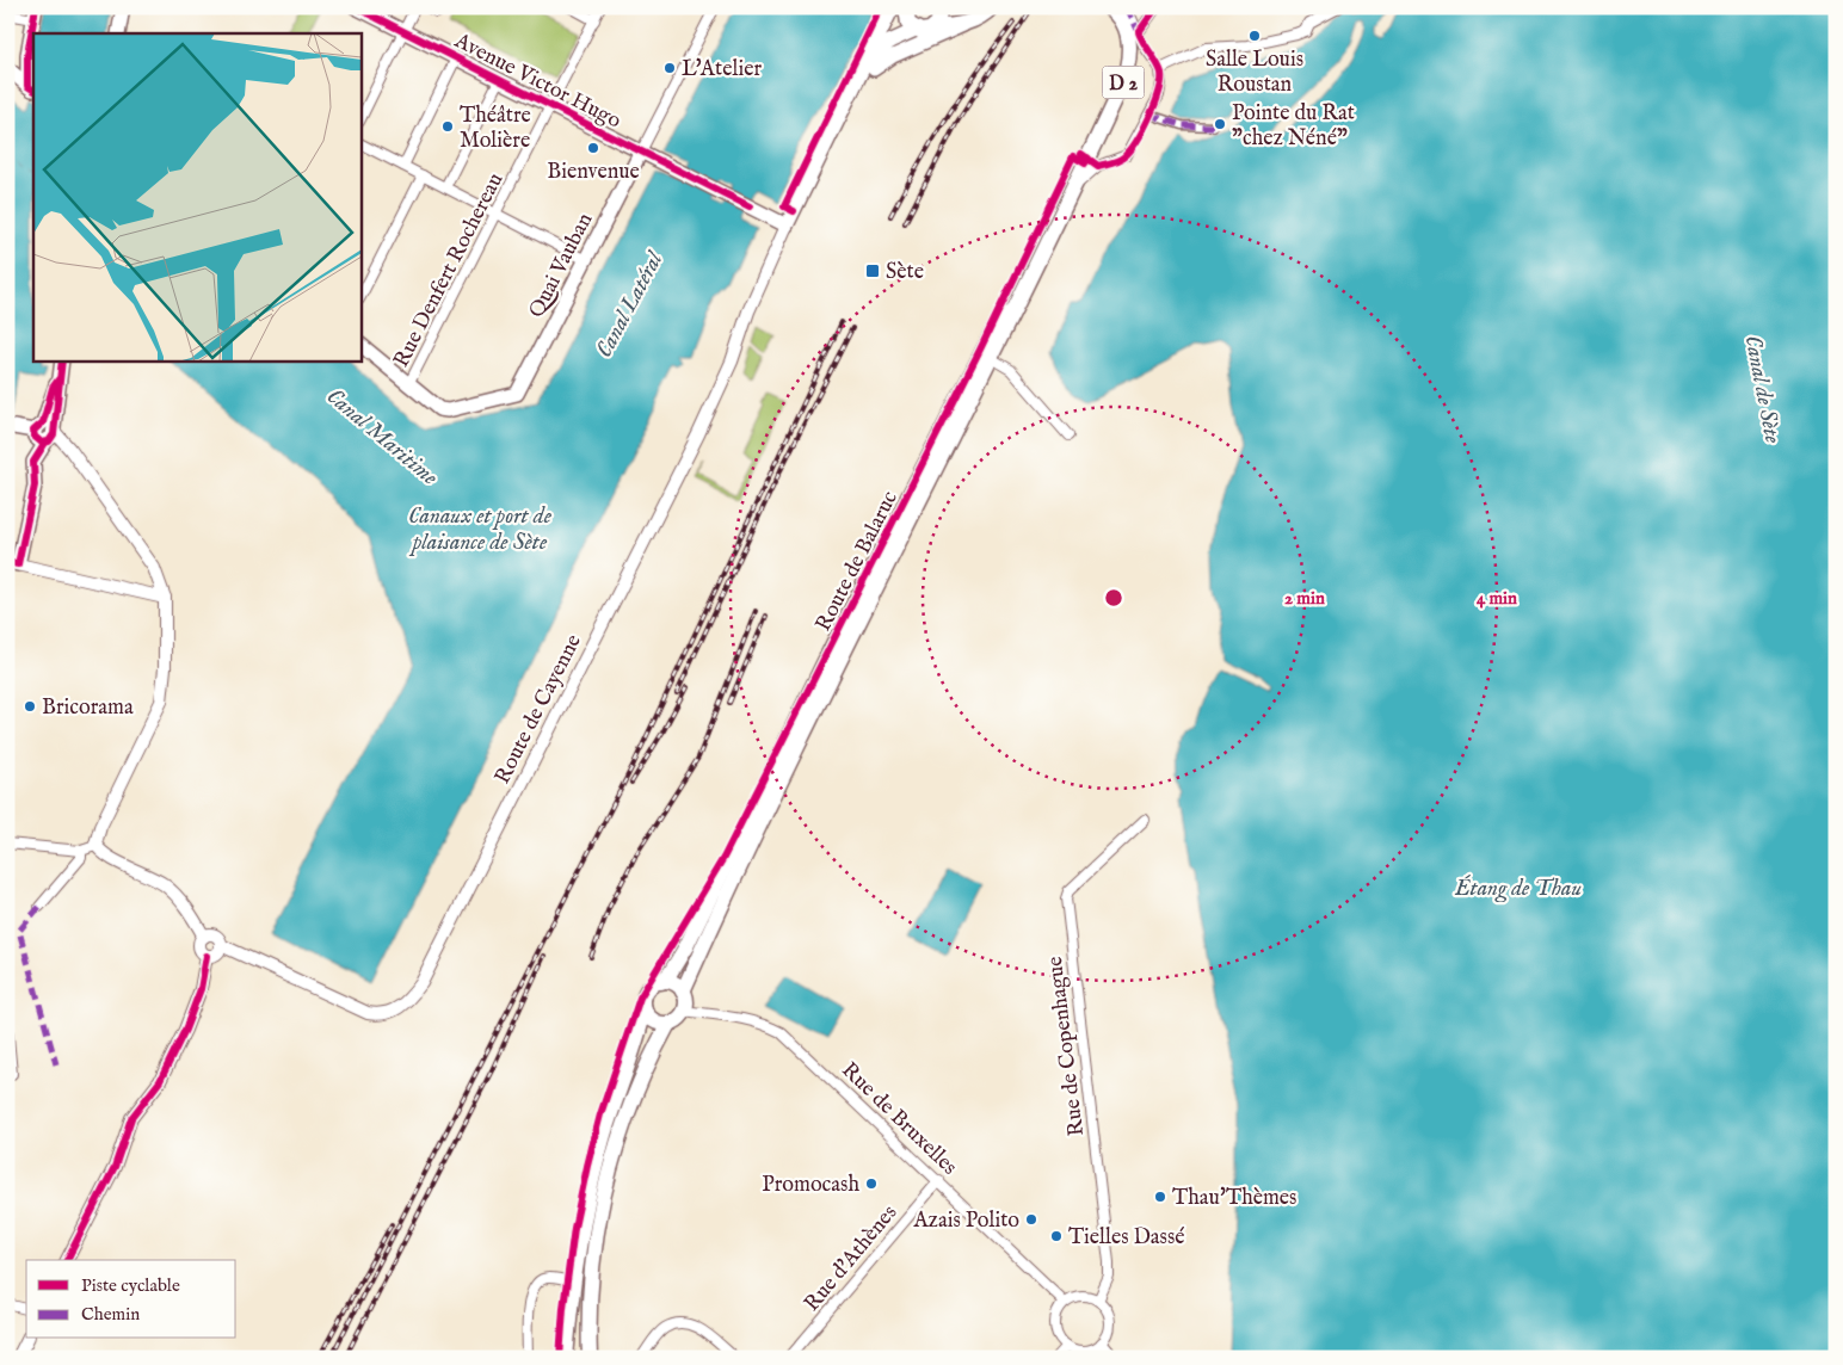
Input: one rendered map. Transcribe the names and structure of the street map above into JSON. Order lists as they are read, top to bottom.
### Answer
{
  "streets": {
    "main road": [
      "Avenue Victor Hugo",
      "D 2",
      "Quai Vauban",
      "Route de Balaruc"
    ],
    "street": [
      "Rue Denfert Rochereau",
      "Route de Cayenne",
      "Rue de Copenhague",
      "Rue de Bruxelles",
      "Rue d'Athènes"
    ]
  },
  "crossings": [
    ["Avenue Victor Hugo", "Quai Vauban"],
    ["Avenue Victor Hugo", "Rue Denfert Rochereau"],
    ["Avenue Victor Hugo", "Route de Cayenne"],
    ["Quai Vauban", "Rue Denfert Rochereau"],
    ["Route de Balaruc", "Rue de Bruxelles"],
    ["Rue de Copenhague", "Rue de Bruxelles"],
    ["Rue de Bruxelles", "Rue d'Athènes"]
  ],
  "water": [
    "Canal Latéral",
    "Canal de Sète",
    "Canal Maritime",
    "Canaux et port de plaisance de Sète",
    "Étang de Thau"
  ],
  "places": {
    "other": [
      "Salle Louis Roustan",
      "L'Atelier",
      "Pointe du Rat \"chez Néné\"",
      "Théâtre Molière",
      "Bienvenue",
      "Bricorama",
      "Promocash",
      "Thau'Thèmes",
      "Azais Polito",
      "Tielles Dassé"
    ],
    "transit": ["Sète"]
  },
  "legend": ["Piste cyclable", "Chemin"],
  "rings": ["2 min", "4 min"]
}
